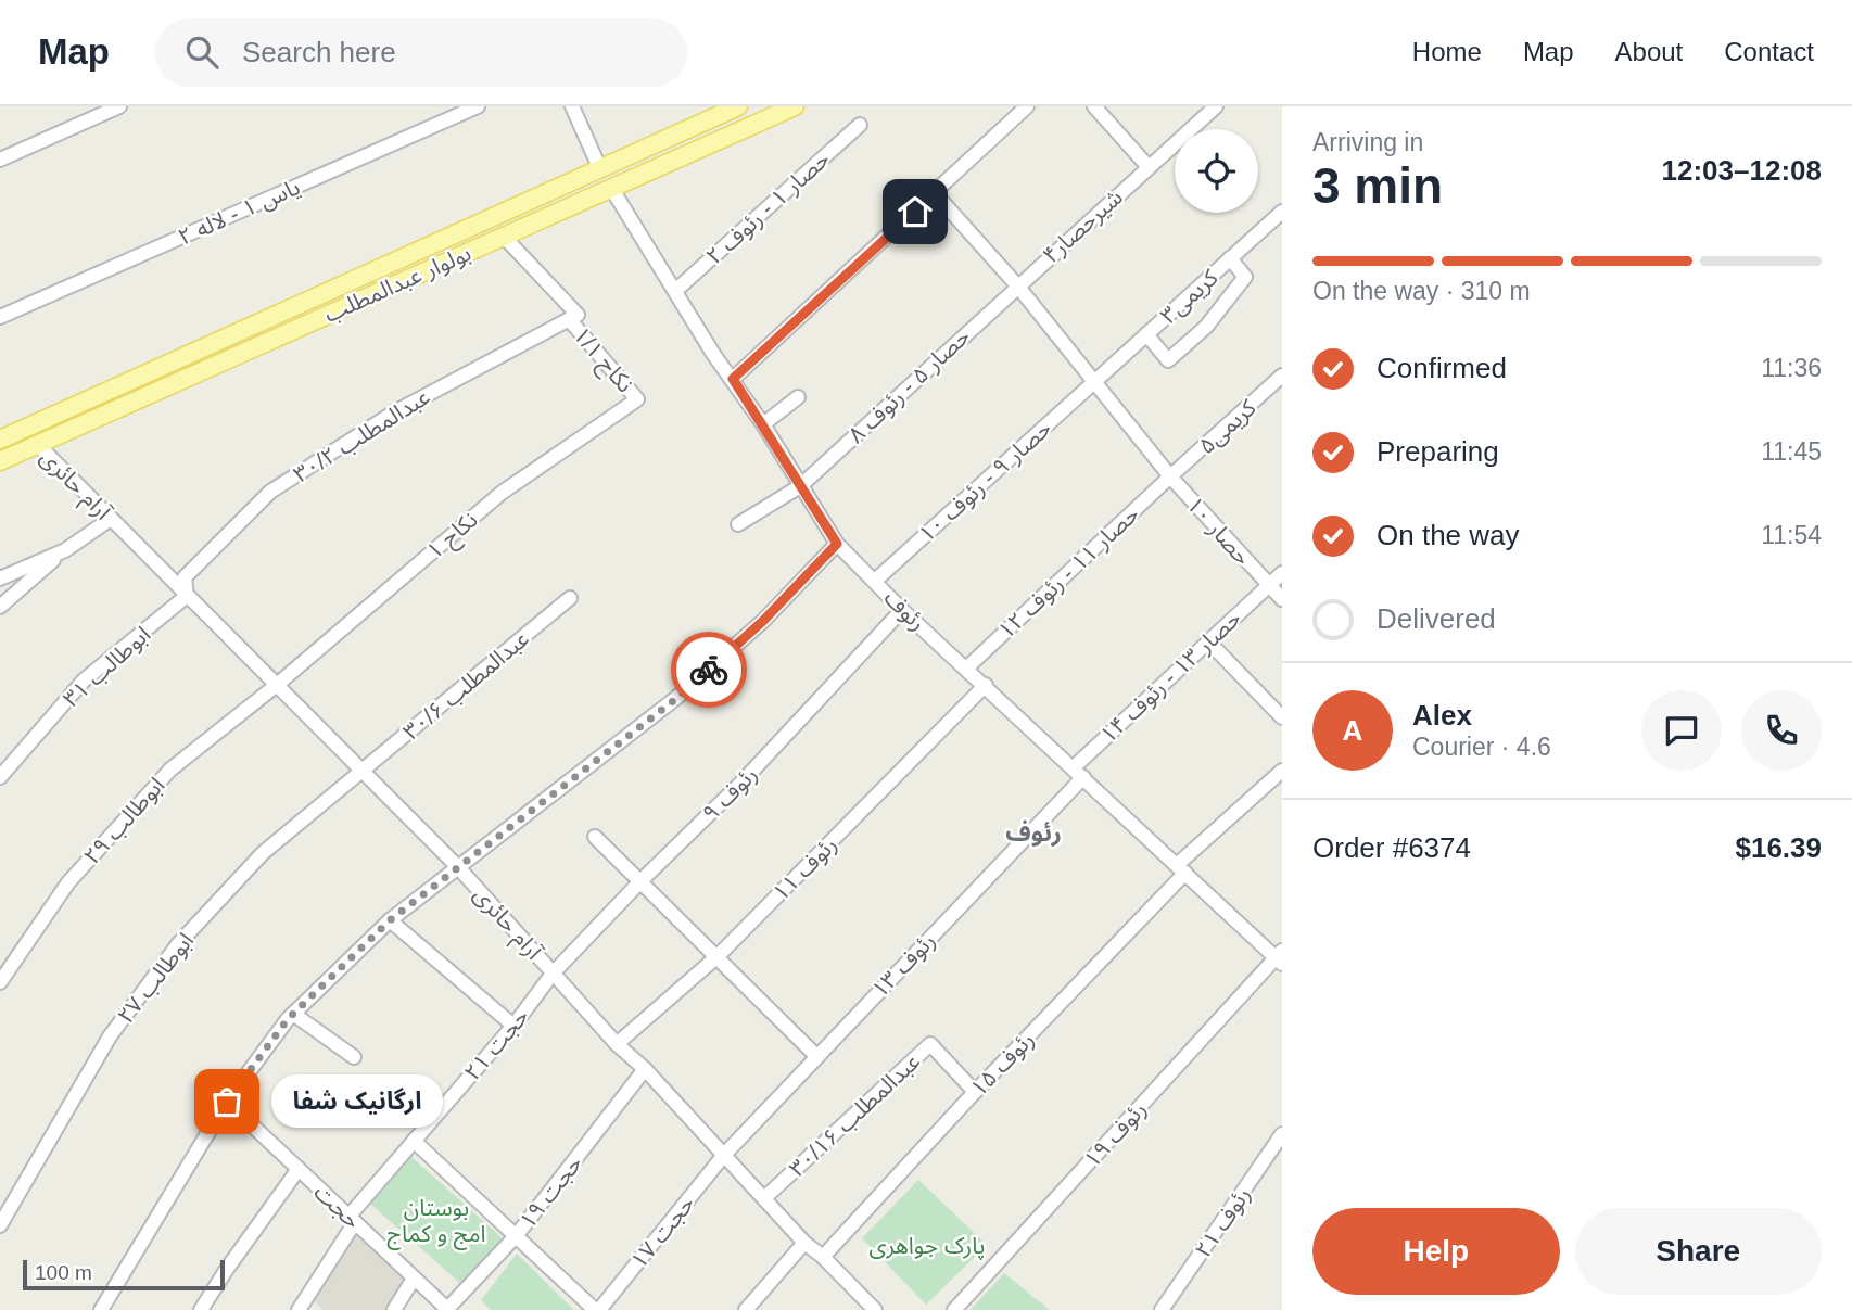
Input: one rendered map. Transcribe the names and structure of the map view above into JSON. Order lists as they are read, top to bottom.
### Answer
{
  "streets": {
    "main road": ["بولوار عبدالمطلب"],
    "street": [
      "حصار ۱ - رئوف ۲",
      "یاس ۱ - لاله ۲",
      "شیرحصار۴",
      "کریمی۳",
      "نکاح ۱/۱",
      "حصار ۵ - رئوف ۸",
      "کریمی۵",
      "عبدالمطلب ۳۰/۲",
      "حصار ۹ - رئوف ۱۰",
      "آرام حائری",
      "حصار ۱۰",
      "نکاح ۱",
      "حصار ۱۱ - رئوف ۱۲",
      "رئوف",
      "ابوطالب ۳۱",
      "حصار ۱۳ - رئوف ۱۴",
      "عبدالمطلب ۳۰/۶",
      "رئوف ۹",
      "ابوطالب ۲۹",
      "رئوف ۱۱",
      "رئوف ۱۳",
      "ابوطالب ۲۷",
      "حجت ۲۱",
      "رئوف ۱۵",
      "عبدالمطلب ۳۰/۱۶",
      "رئوف ۱۹",
      "حجت ۱۹",
      "حجت",
      "رئوف ۲۱",
      "حجت ۱۷"
    ]
  },
  "crossings": [
    ["حصار ۱ - رئوف ۲", "رئوف"],
    ["شیرحصار۴", "حصار ۵ - رئوف ۸"],
    ["شیرحصار۴", "حصار ۱۰"],
    ["بولوار عبدالمطلب", "نکاح ۱/۱"],
    ["بولوار عبدالمطلب", "آرام حائری"],
    ["بولوار عبدالمطلب", "رئوف"],
    ["کریمی۳", "حصار ۹ - رئوف ۱۰"],
    ["کریمی۳", "حصار ۱۰"],
    ["نکاح ۱/۱", "عبدالمطلب ۳۰/۲"],
    ["نکاح ۱/۱", "نکاح ۱"],
    ["حصار ۵ - رئوف ۸", "حصار ۱۰"],
    ["حصار ۵ - رئوف ۸", "رئوف"],
    ["کریمی۵", "حصار ۱۰"],
    ["کریمی۵", "حصار ۱۱ - رئوف ۱۲"],
    ["عبدالمطلب ۳۰/۲", "آرام حائری"],
    ["عبدالمطلب ۳۰/۲", "ابوطالب ۳۱"],
    ["حصار ۹ - رئوف ۱۰", "حصار ۱۰"],
    ["حصار ۹ - رئوف ۱۰", "رئوف"],
    ["آرام حائری", "نکاح ۱"],
    ["آرام حائری", "ابوطالب ۳۱"],
    ["آرام حائری", "عبدالمطلب ۳۰/۶"],
    ["آرام حائری", "رئوف ۹"],
    ["آرام حائری", "ابوطالب ۲۹"],
    ["آرام حائری", "رئوف ۱۱"],
    ["آرام حائری", "رئوف ۱۳"],
    ["آرام حائری", "ابوطالب ۲۷"],
    ["آرام حائری", "حجت ۲۱"],
    ["آرام حائری", "رئوف ۱۵"],
    ["آرام حائری", "عبدالمطلب ۳۰/۱۶"],
    ["آرام حائری", "حجت ۱۹"],
    ["آرام حائری", "حجت ۱۷"],
    ["حصار ۱۰", "حصار ۱۱ - رئوف ۱۲"],
    ["حصار ۱۰", "حصار ۱۳ - رئوف ۱۴"],
    ["نکاح ۱", "ابوطالب ۲۹"],
    ["حصار ۱۱ - رئوف ۱۲", "رئوف"],
    ["رئوف", "حصار ۱۳ - رئوف ۱۴"],
    ["رئوف", "رئوف ۹"],
    ["رئوف", "رئوف ۱۱"],
    ["رئوف", "رئوف ۱۳"],
    ["رئوف", "رئوف ۱۵"],
    ["رئوف", "رئوف ۱۹"],
    ["حصار ۱۳ - رئوف ۱۴", "رئوف ۱۳"],
    ["عبدالمطلب ۳۰/۶", "ابوطالب ۲۷"],
    ["رئوف ۹", "حجت ۲۱"],
    ["رئوف ۱۳", "حجت ۱۷"],
    ["حجت ۲۱", "حجت"],
    ["رئوف ۱۵", "عبدالمطلب ۳۰/۱۶"],
    ["حجت ۱۹", "حجت"]
  ],
  "districts": ["رئوف"],
  "parks": ["بوستان امج و کماج", "پارک جواهری"],
  "places": ["ارگانیک شفا"],
  "scale_bar": "100 m",
  "page": {
    "header": "Map",
    "search": "Search here",
    "nav": [
      "Home",
      "Map",
      "About",
      "Contact"
    ],
    "heading": ["3 min", "Arriving in", "12:03–12:08"],
    "panel": [
      "Alex",
      "Courier · 4.6",
      "Order #6374",
      "$16.39"
    ],
    "bar": "On the way · 310 m",
    "list": [
      ["Confirmed", "11:36"],
      ["Preparing", "11:45"],
      ["On the way", "11:54"],
      "Delivered"
    ],
    "round": "A",
    "bubble": "ارگانیک شفا",
    "buttons": ["Help", "Share"],
    "scale": "100 m"
  }
}
